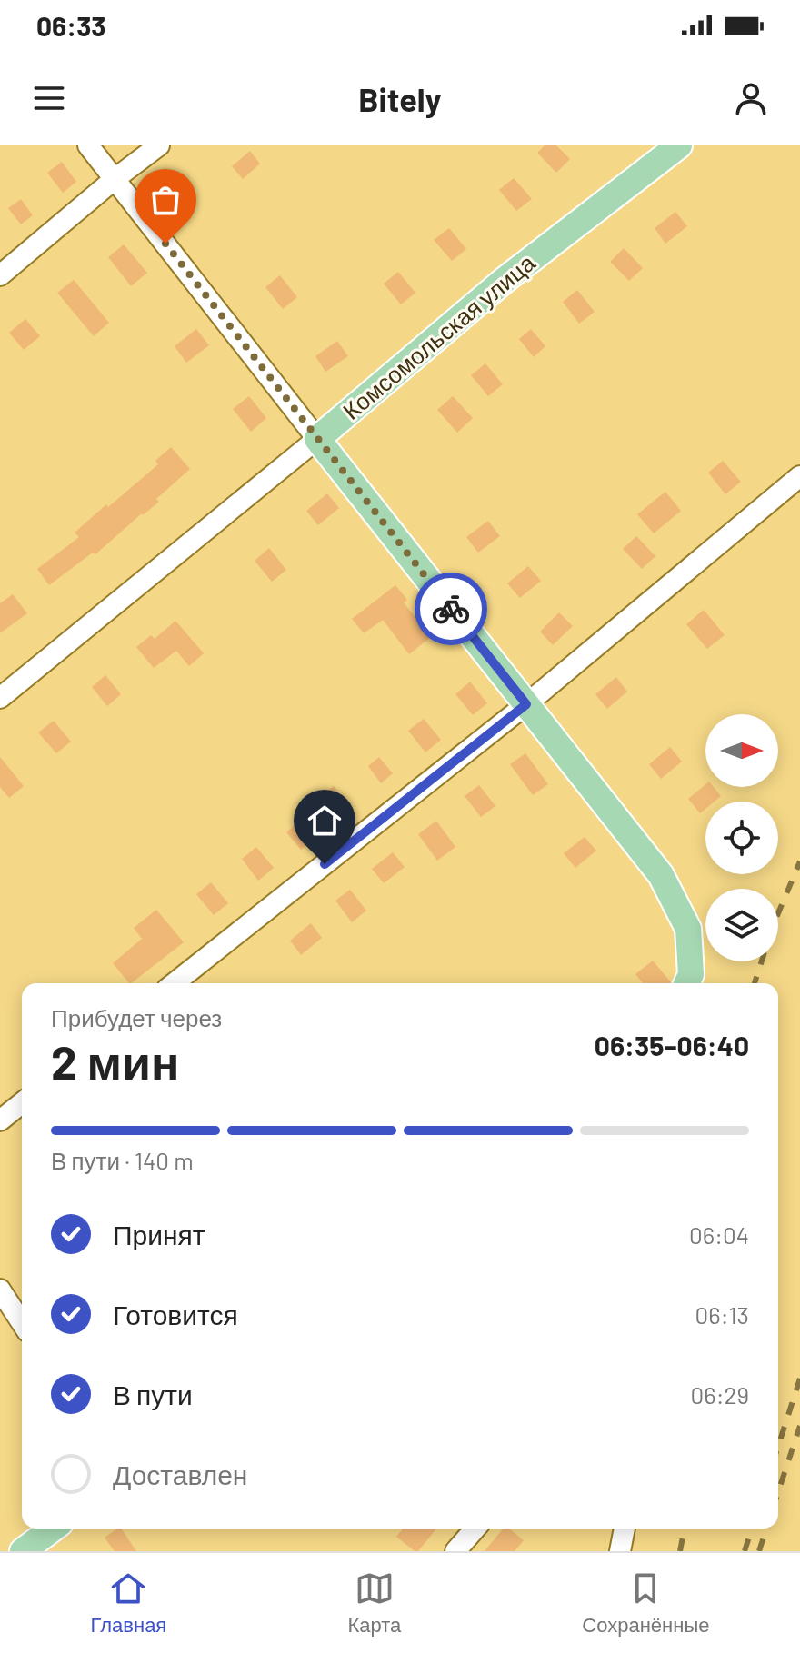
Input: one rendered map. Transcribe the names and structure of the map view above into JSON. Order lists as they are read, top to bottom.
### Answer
{
  "streets": {
    "main road": ["Комсомольская улица"]
  },
  "north": "right",
  "page": {
    "status": "06:33",
    "header": "Bitely",
    "heading": ["2 мин", "Прибудет через", "06:35–06:40"],
    "bar": "В пути · 140 m",
    "list": [
      ["Принят", "06:04"],
      ["Готовится", "06:13"],
      ["В пути", "06:29"],
      "Доставлен"
    ],
    "tabs": ["Главная", "Карта", "Сохранённые"]
  }
}
